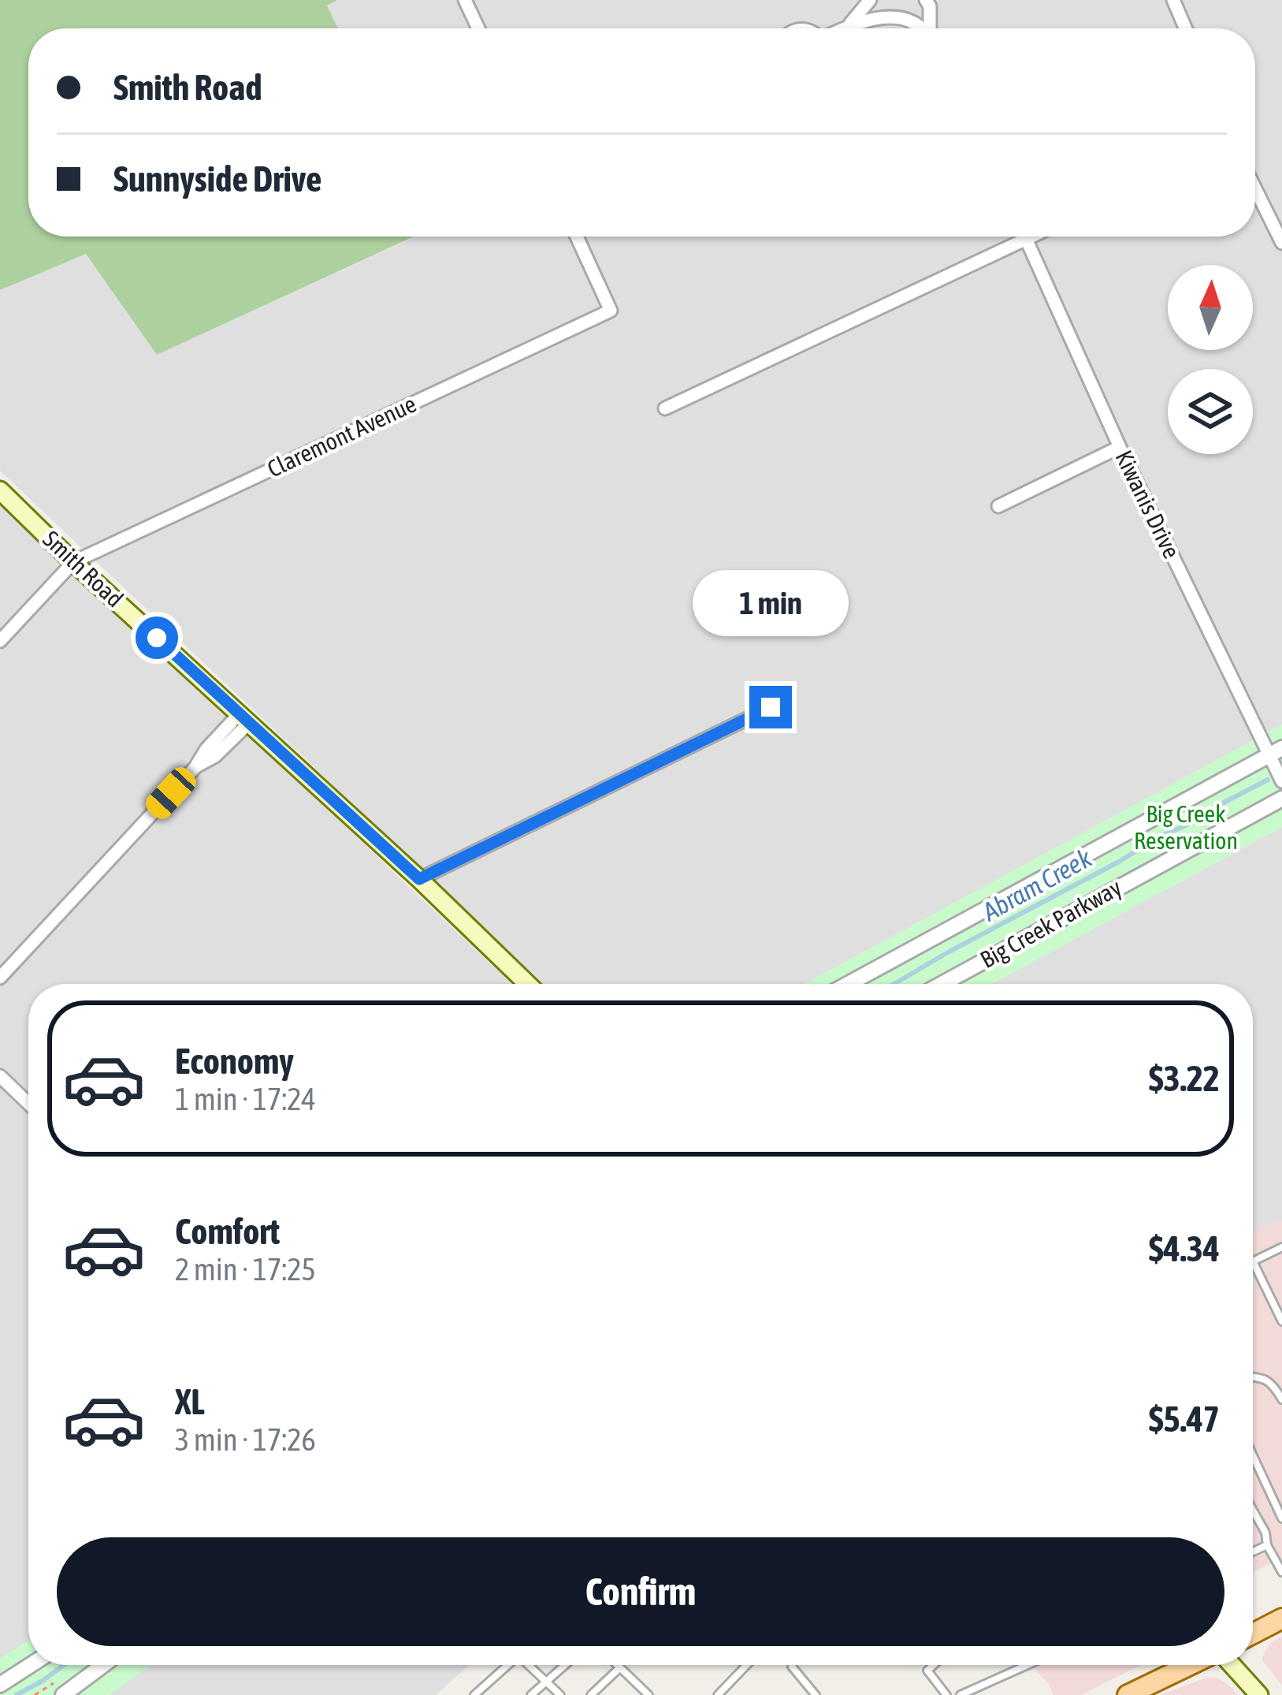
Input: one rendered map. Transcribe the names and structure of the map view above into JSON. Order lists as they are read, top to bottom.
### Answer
{
  "streets": {
    "main road": ["Smith Road"],
    "street": ["Claremont Avenue", "Kiwanis Drive", "Big Creek Parkway"]
  },
  "crossings": [
    ["Claremont Avenue", "Smith Road"],
    ["Kiwanis Drive", "Big Creek Parkway"]
  ],
  "water": ["Abram Creek"],
  "parks": ["Big Creek Reservation"],
  "north": "top",
  "page": {
    "banner": ["Smith Road", "Sunnyside Drive"],
    "bubble": "1 min",
    "list": [
      {
        "name": "Economy",
        "note": "1 min · 17:24",
        "value": "$3.22"
      },
      {
        "name": "Comfort",
        "note": "2 min · 17:25",
        "value": "$4.34"
      },
      {
        "name": "XL",
        "note": "3 min · 17:26",
        "value": "$5.47"
      }
    ],
    "buttons": "Confirm"
  }
}
